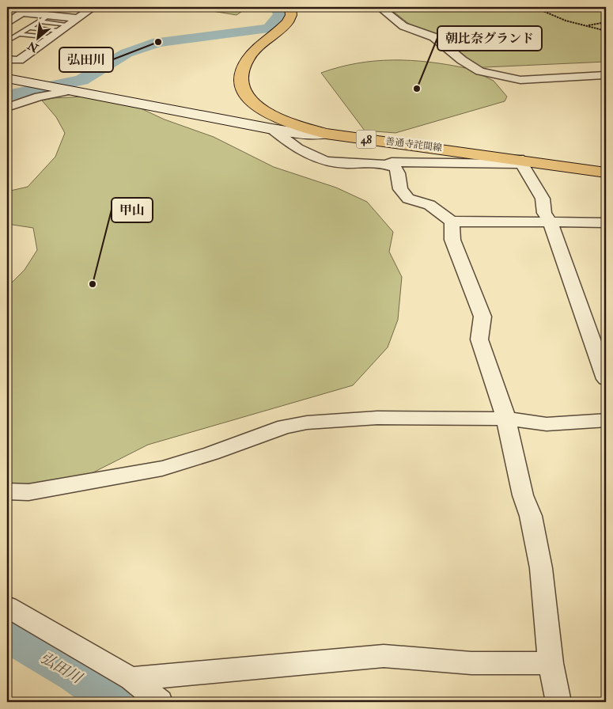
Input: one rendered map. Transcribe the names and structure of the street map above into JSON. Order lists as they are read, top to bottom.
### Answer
{
  "streets": {
    "main road": ["48", "善通寺詫間線"]
  },
  "water": ["弘田川"],
  "places": ["弘田川", "朝比奈グランド", "甲山"],
  "north": "bottom left"
}
